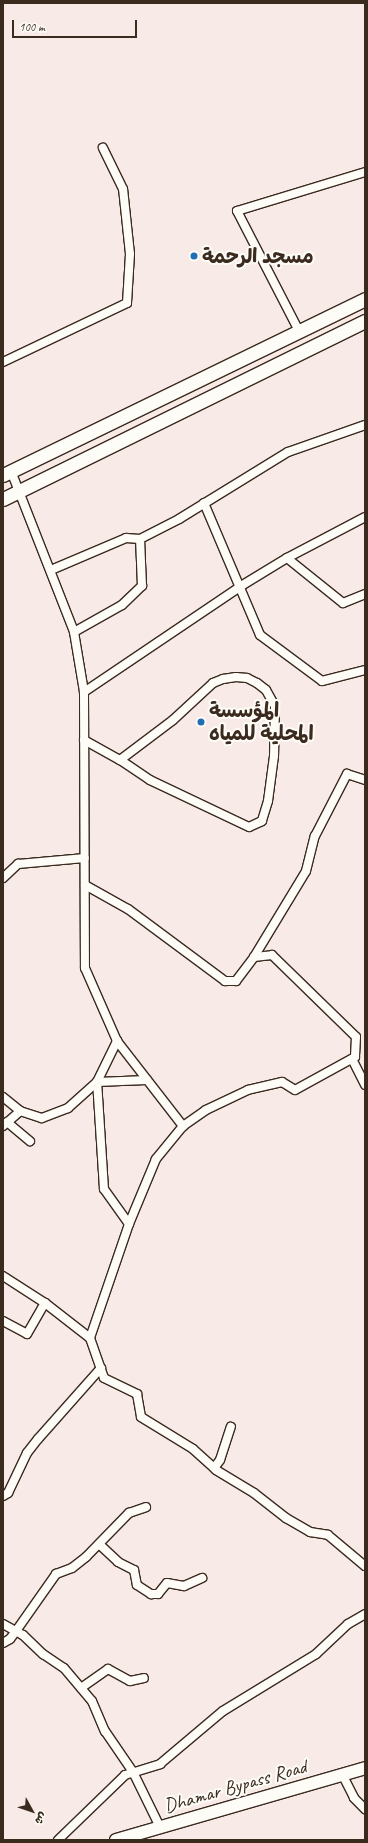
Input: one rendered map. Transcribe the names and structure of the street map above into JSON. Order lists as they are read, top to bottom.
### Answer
{
  "streets": {
    "main road": ["Dhamar Bypass Road"]
  },
  "places": ["مسجد الرحمة", "المؤسسة المحلية للمياه"],
  "scale_bar": "100 m",
  "north": "bottom right"
}
